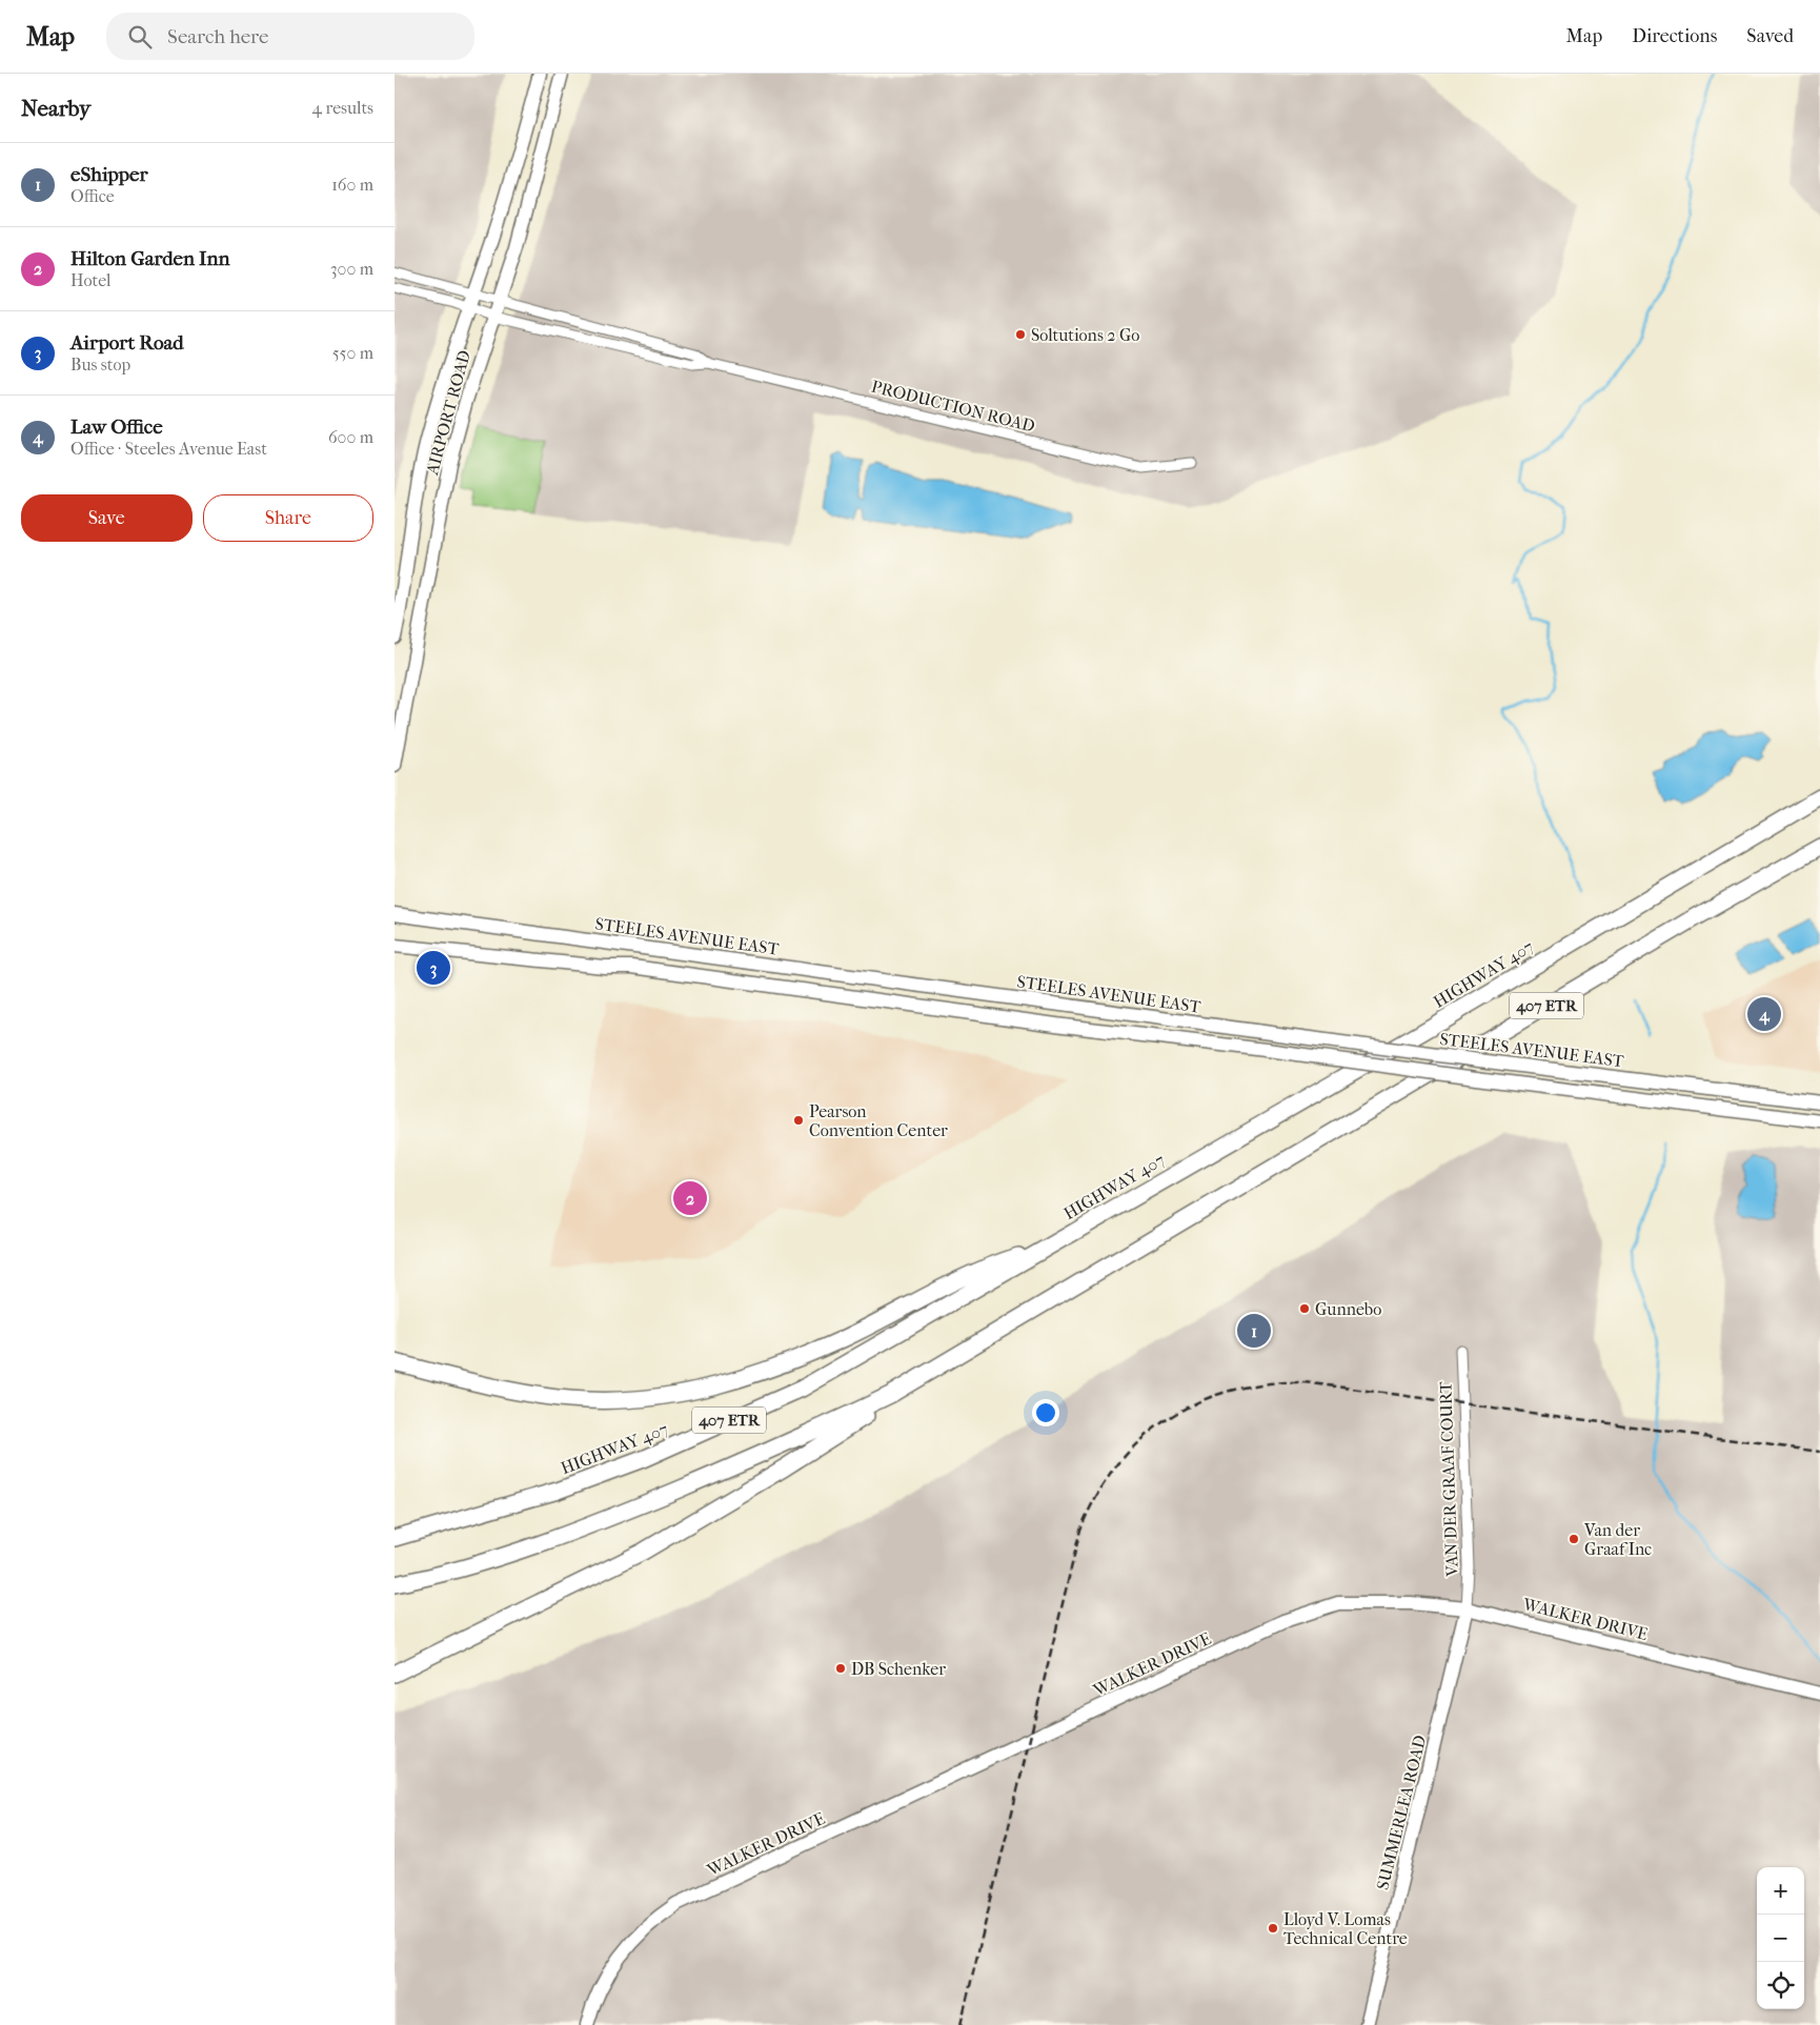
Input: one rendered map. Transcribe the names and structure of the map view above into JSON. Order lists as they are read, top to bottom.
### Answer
{
  "streets": {
    "highway": ["HIGHWAY 407", "407 ETR"],
    "main road": [
      "AIRPORT ROAD",
      "STEELES AVENUE EAST",
      "WALKER DRIVE",
      "SUMMERLEA ROAD"
    ],
    "street": ["PRODUCTION ROAD", "VAN DER GRAAF COURT"]
  },
  "crossings": [
    ["PRODUCTION ROAD", "AIRPORT ROAD"],
    ["VAN DER GRAAF COURT", "WALKER DRIVE"],
    ["VAN DER GRAAF COURT", "SUMMERLEA ROAD"],
    ["WALKER DRIVE", "SUMMERLEA ROAD"]
  ],
  "places": [
    "Soltutions 2 Go",
    "Pearson Convention Center",
    "Gunnebo",
    "Van der Graaf Inc",
    "DB Schenker",
    "Lloyd V. Lomas Technical Centre"
  ],
  "page": {
    "header": "Map",
    "search": "Search here",
    "nav": ["Map", "Directions", "Saved"],
    "heading": ["Nearby", "4 results"],
    "list": [
      {
        "mark": "1",
        "name": "eShipper",
        "note": "Office",
        "value": "160 m"
      },
      {
        "mark": "2",
        "name": "Hilton Garden Inn",
        "note": "Hotel",
        "value": "300 m"
      },
      {
        "mark": "3",
        "name": "Airport Road",
        "note": "Bus stop",
        "value": "550 m"
      },
      {
        "mark": "4",
        "name": "Law Office",
        "note": "Office · Steeles Avenue East",
        "value": "600 m"
      }
    ],
    "buttons": ["Save", "Share"],
    "pins": [
      "3",
      "4",
      "2",
      "1"
    ],
    "map_buttons": ["+", "−"]
  }
}
